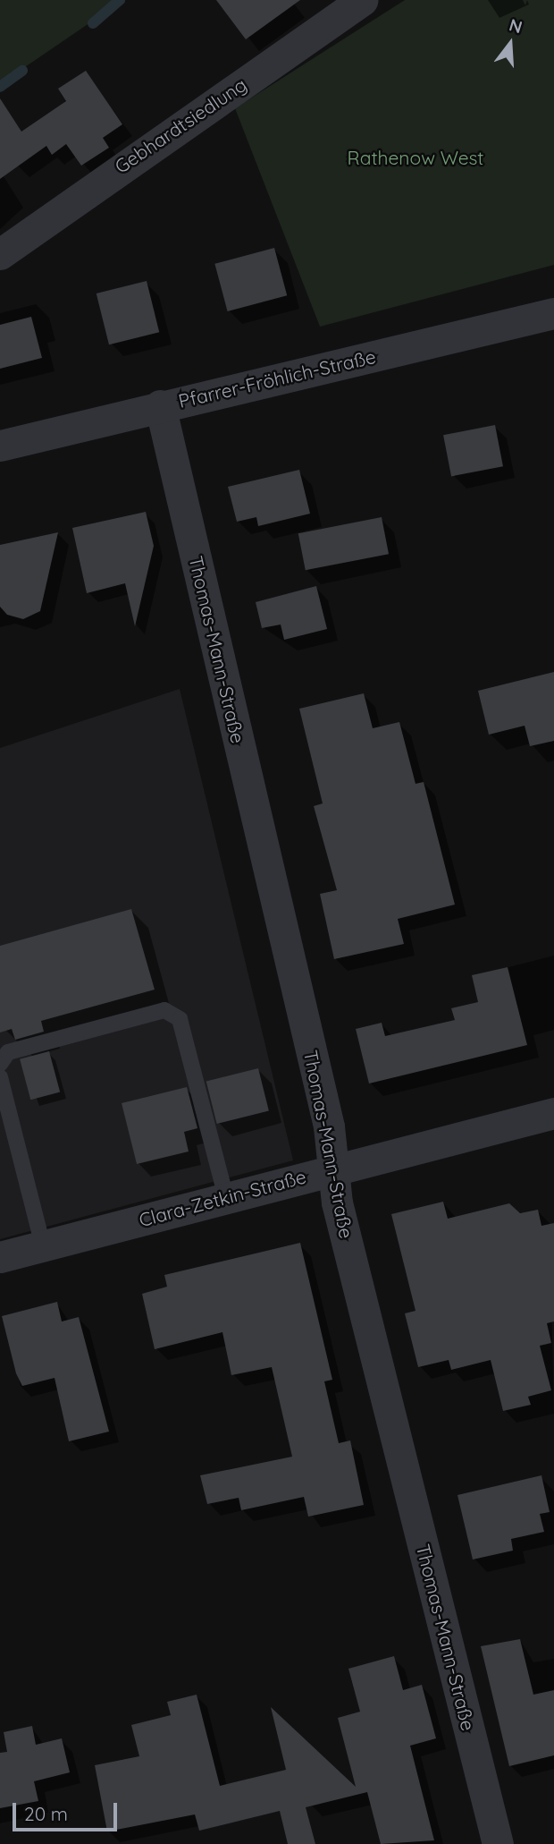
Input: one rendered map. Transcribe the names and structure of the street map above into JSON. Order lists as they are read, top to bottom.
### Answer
{
  "streets": {
    "street": [
      "Gebhardtsiedlung",
      "Pfarrer-Fröhlich-Straße",
      "Thomas-Mann-Straße",
      "Clara-Zetkin-Straße"
    ]
  },
  "crossings": [
    ["Pfarrer-Fröhlich-Straße", "Thomas-Mann-Straße"],
    ["Thomas-Mann-Straße", "Clara-Zetkin-Straße"]
  ],
  "parks": ["Rathenow West"],
  "scale_bar": "20 m",
  "north": "top"
}
